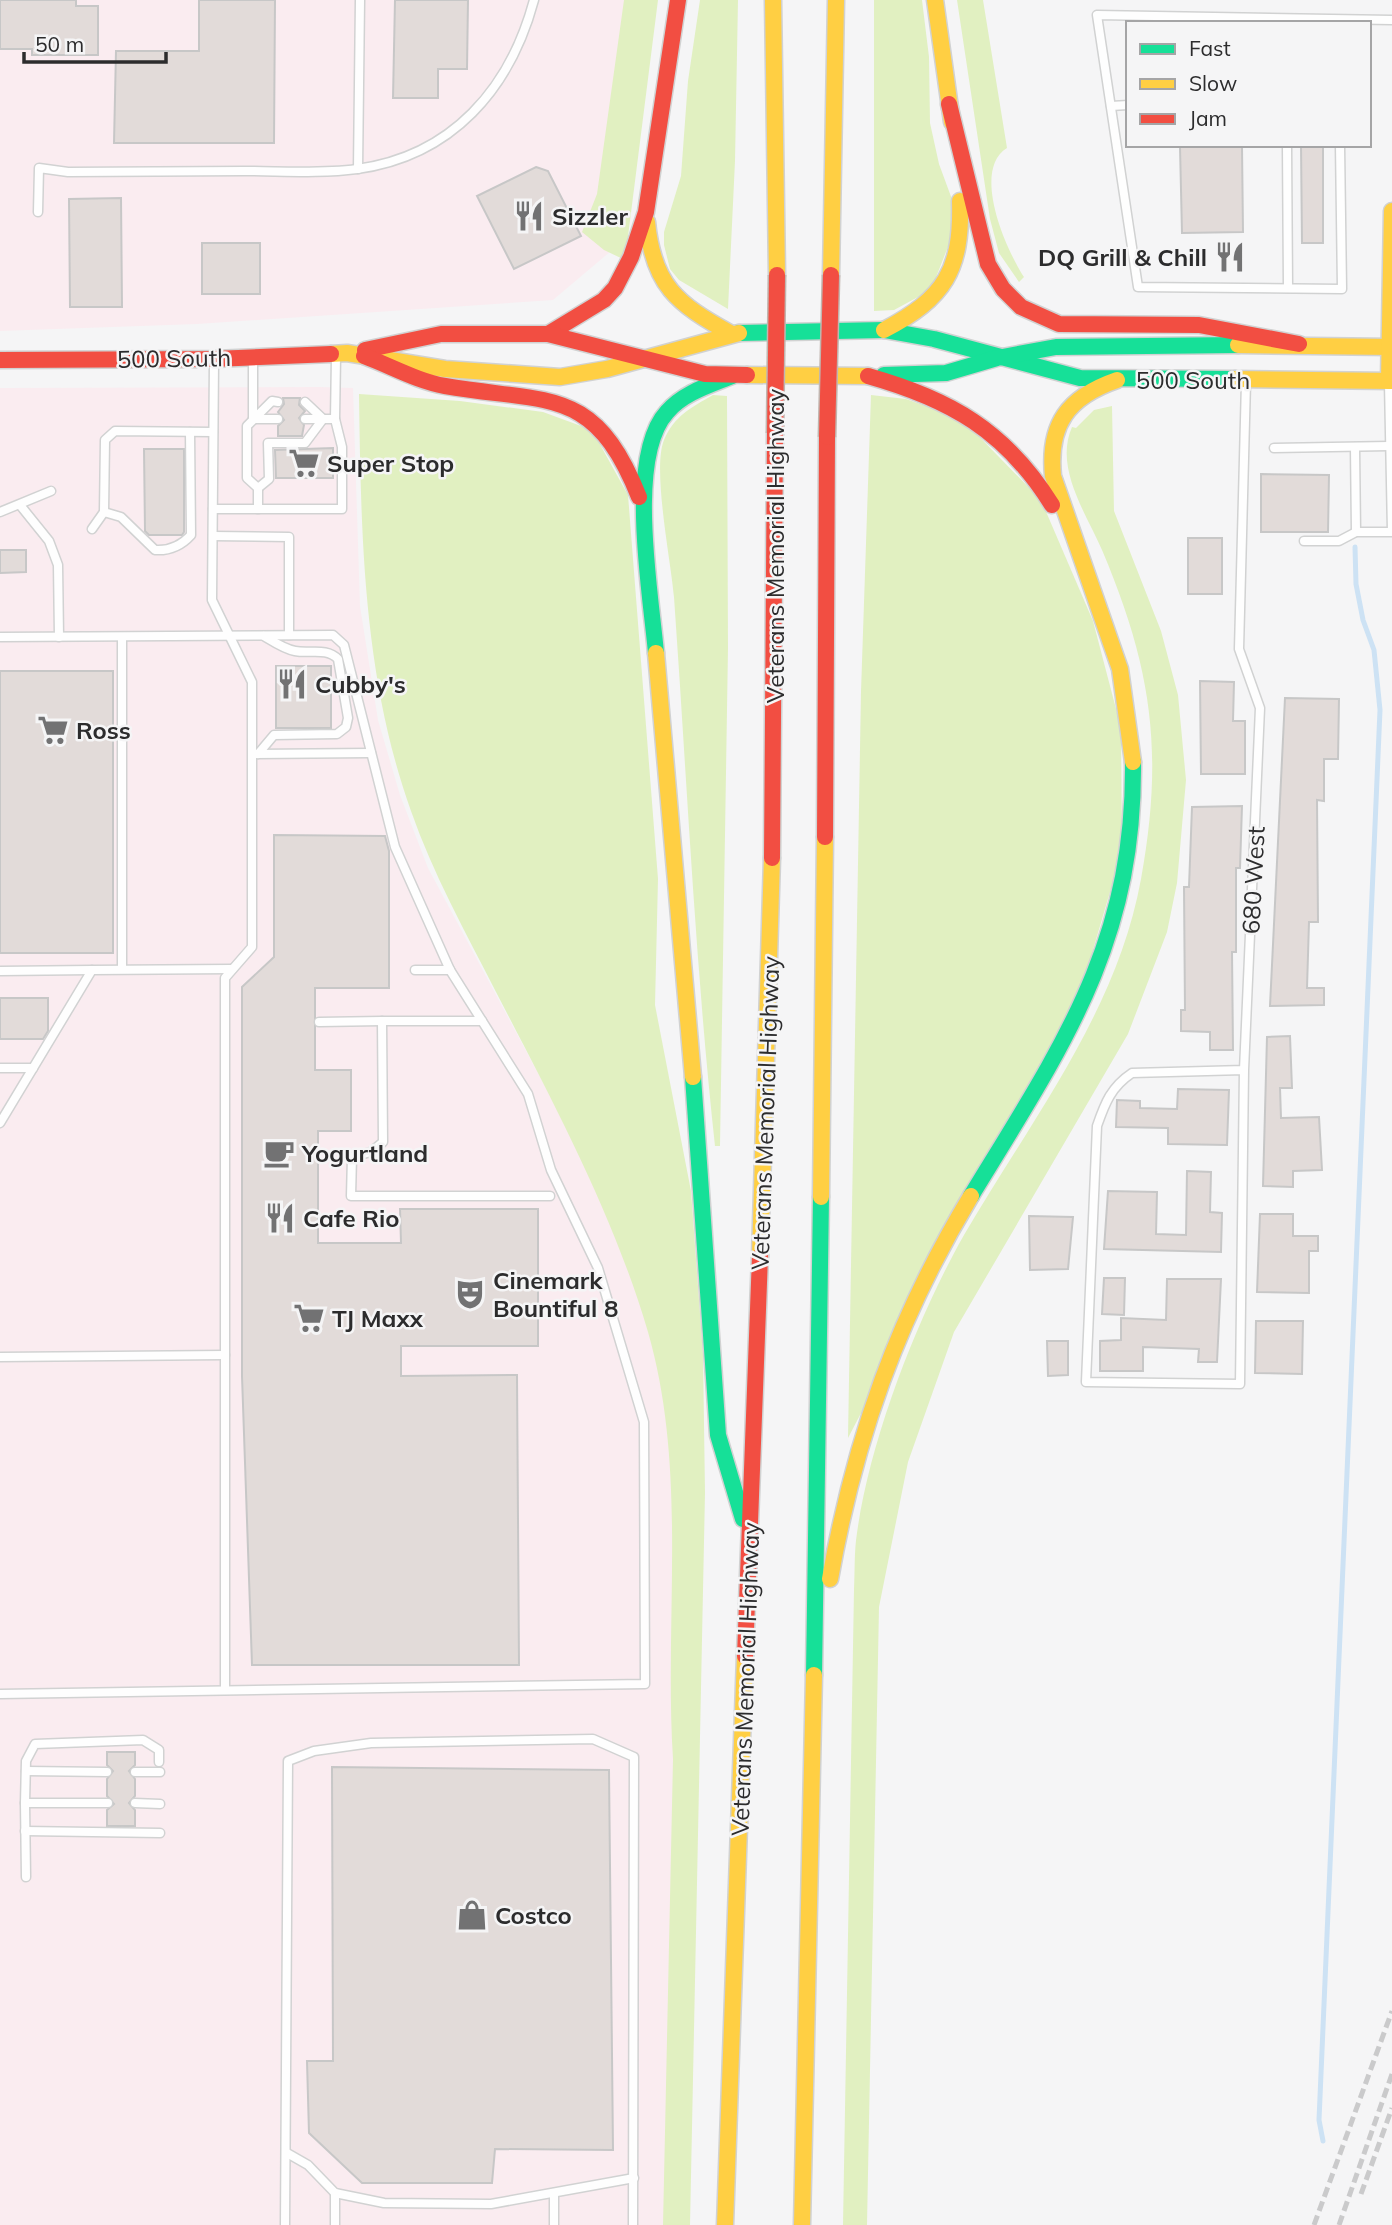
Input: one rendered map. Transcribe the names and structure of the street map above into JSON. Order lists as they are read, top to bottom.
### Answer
{
  "streets": {
    "main road": ["500 South", "Veterans Memorial Highway"],
    "lane": ["680 West"]
  },
  "crossings": [
    ["500 South", "680 West"]
  ],
  "places": {
    "restaurant": [
      "Sizzler",
      "DQ Grill & Chill",
      "Cubby's",
      "Cafe Rio"
    ],
    "supermarket": ["Super Stop", "Ross", "TJ Maxx"],
    "cafe": ["Yogurtland"],
    "theatre": ["Cinemark Bountiful 8"],
    "shop": ["Costco"]
  },
  "legend": ["Fast", "Slow", "Jam"],
  "scale_bar": "50 m"
}
